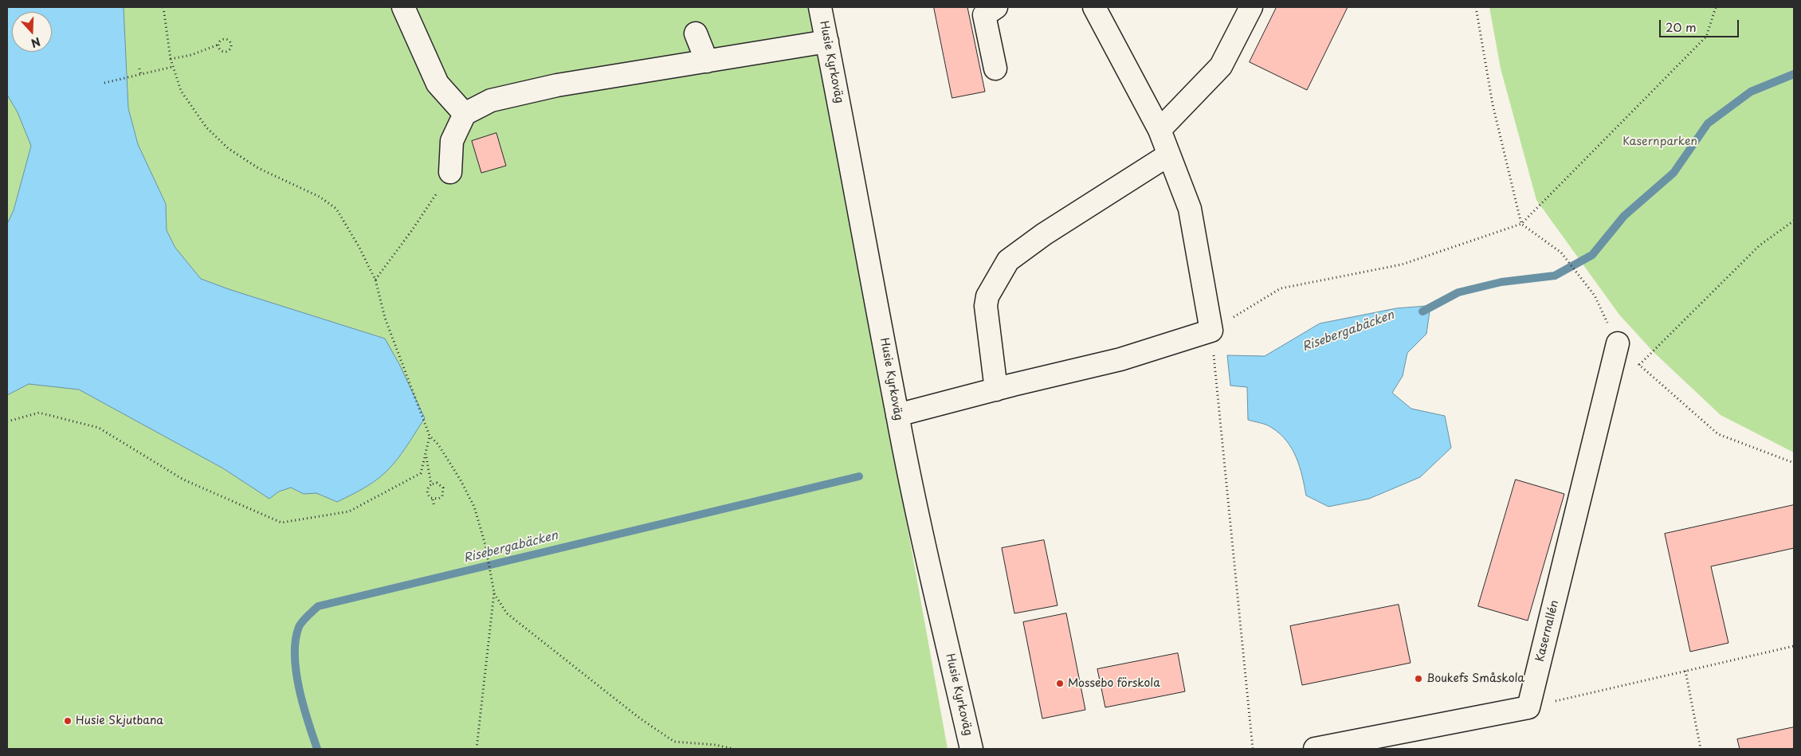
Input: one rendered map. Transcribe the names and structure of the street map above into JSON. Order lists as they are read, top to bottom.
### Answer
{
  "streets": {
    "street": ["Husie Kyrkoväg", "Kasernallén"]
  },
  "water": ["Risebergabäcken"],
  "parks": ["Kasernparken"],
  "places": ["Boukefs Småskola", "Mossebo förskola", "Husie Skjutbana"],
  "scale_bar": "20 m",
  "north": "bottom"
}
